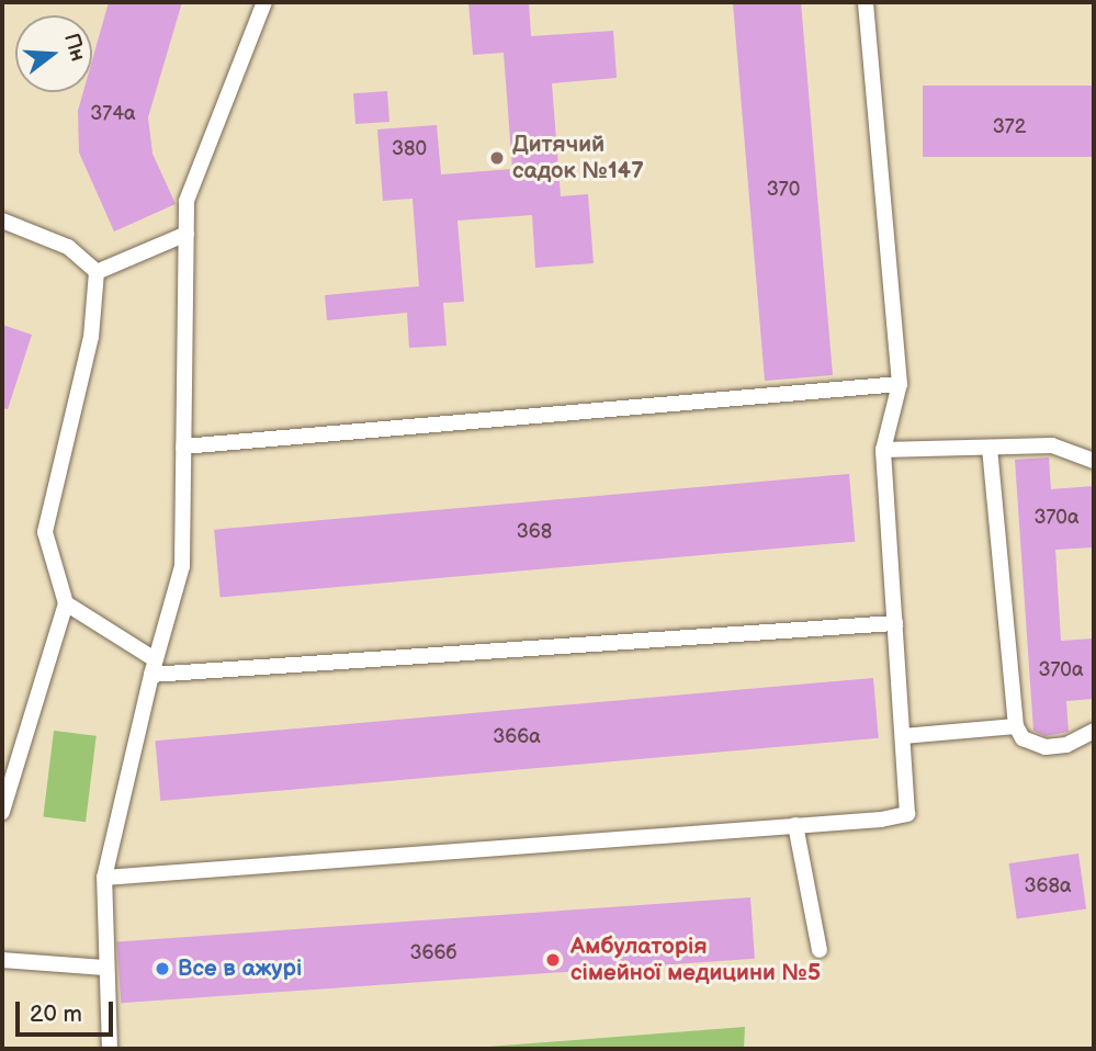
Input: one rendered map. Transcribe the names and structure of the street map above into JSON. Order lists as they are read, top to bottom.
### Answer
{
  "places": ["Дитячий садок №147", "Амбулаторія сімейної медицини №5", "Все в ажурі"],
  "house_numbers": [
    "374а",
    "372",
    "380",
    "370",
    "370а",
    "368",
    "370а",
    "366а",
    "368а",
    "366б"
  ],
  "scale_bar": "20 m",
  "north": "right"
}
